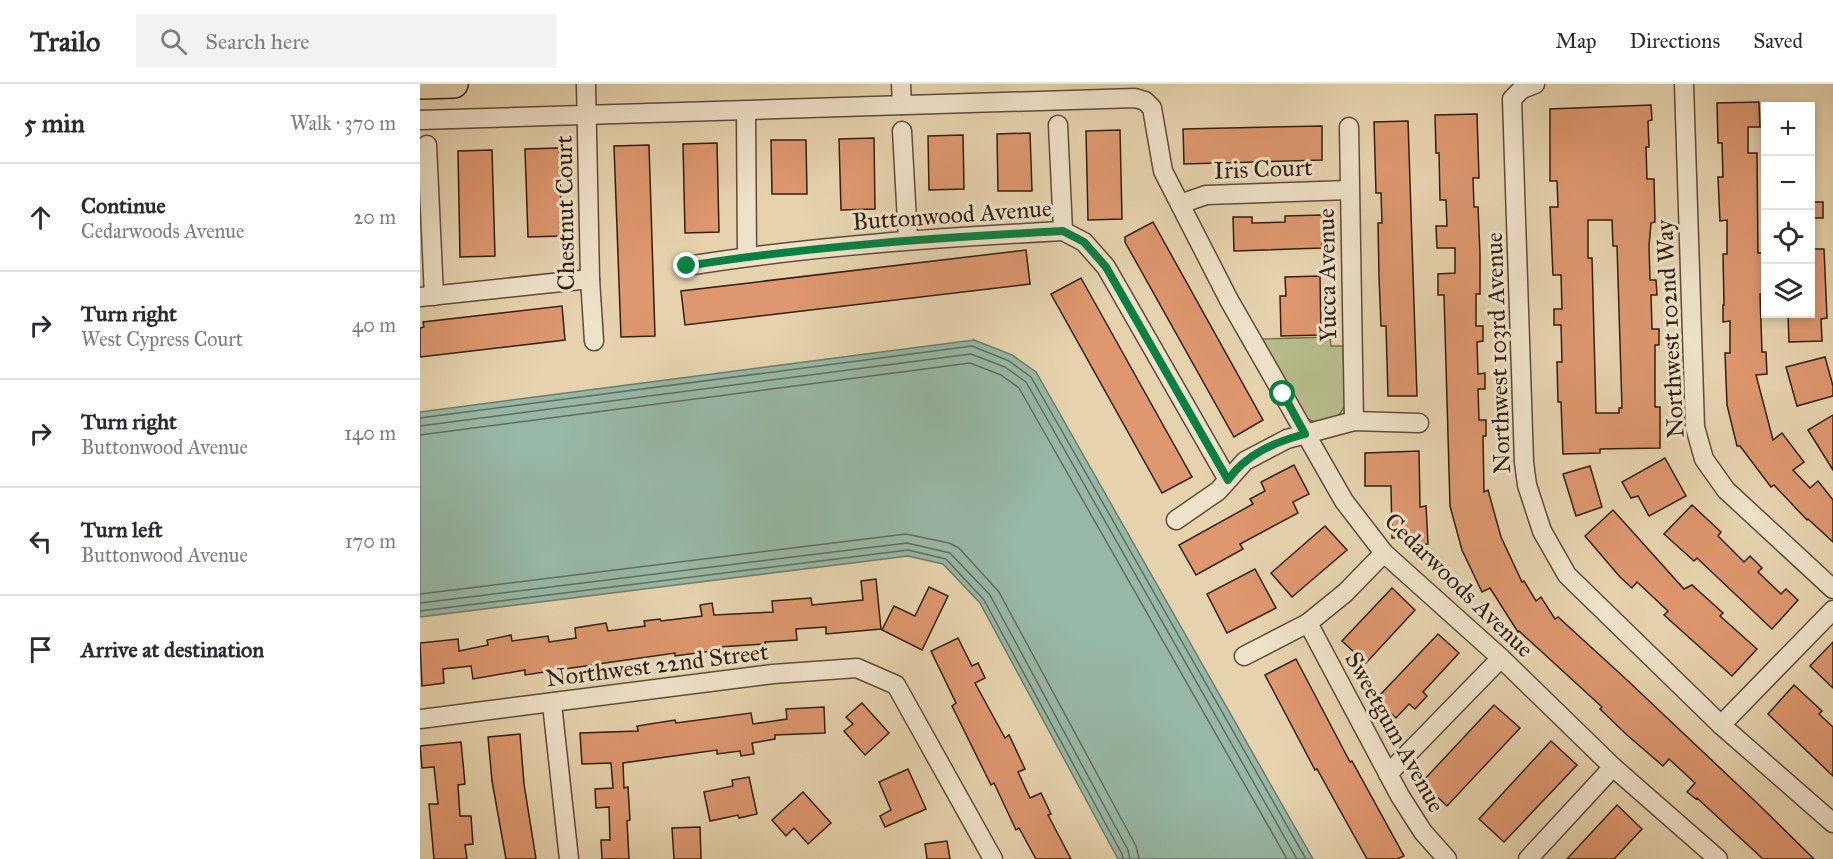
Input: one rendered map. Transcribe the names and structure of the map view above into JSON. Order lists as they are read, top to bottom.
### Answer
{
  "streets": {
    "street": [
      "Iris Court",
      "Chestnut Court",
      "Buttonwood Avenue",
      "Yucca Avenue",
      "Northwest 102nd Way",
      "Northwest 103rd Avenue",
      "Cedarwoods Avenue",
      "Northwest 22nd Street",
      "Sweetgum Avenue"
    ]
  },
  "crossings": [
    ["Iris Court", "Yucca Avenue"],
    ["Iris Court", "Cedarwoods Avenue"]
  ],
  "page": {
    "header": "Trailo",
    "search": "Search here",
    "nav": ["Map", "Directions", "Saved"],
    "heading": ["5 min", "Walk · 370 m"],
    "map_buttons": ["+", "−"],
    "list": [
      ["Continue", "Cedarwoods Avenue", "20 m"],
      ["Turn right", "West Cypress Court", "40 m"],
      ["Turn right", "Buttonwood Avenue", "140 m"],
      ["Turn left", "Buttonwood Avenue", "170 m"],
      "Arrive at destination"
    ]
  }
}
